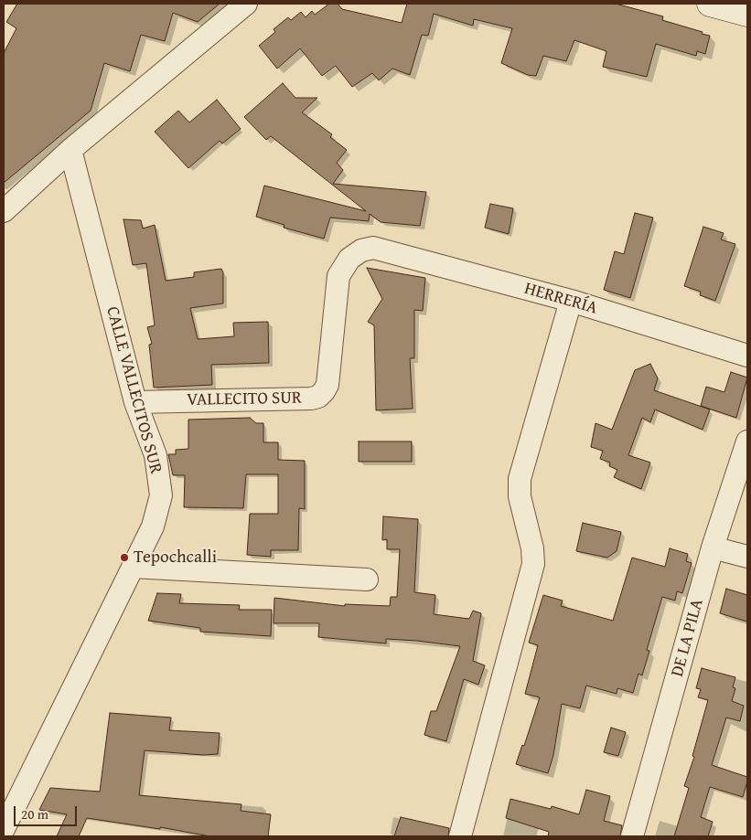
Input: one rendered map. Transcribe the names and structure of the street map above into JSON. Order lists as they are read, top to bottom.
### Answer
{
  "streets": {
    "street": [
      "HERRERÍA",
      "CALLE VALLECITOS SUR",
      "VALLECITO SUR",
      "DE LA PILA"
    ]
  },
  "crossings": [
    ["HERRERÍA", "VALLECITO SUR"],
    ["CALLE VALLECITOS SUR", "VALLECITO SUR"]
  ],
  "places": ["Tepochcalli"],
  "scale_bar": "20 m"
}
